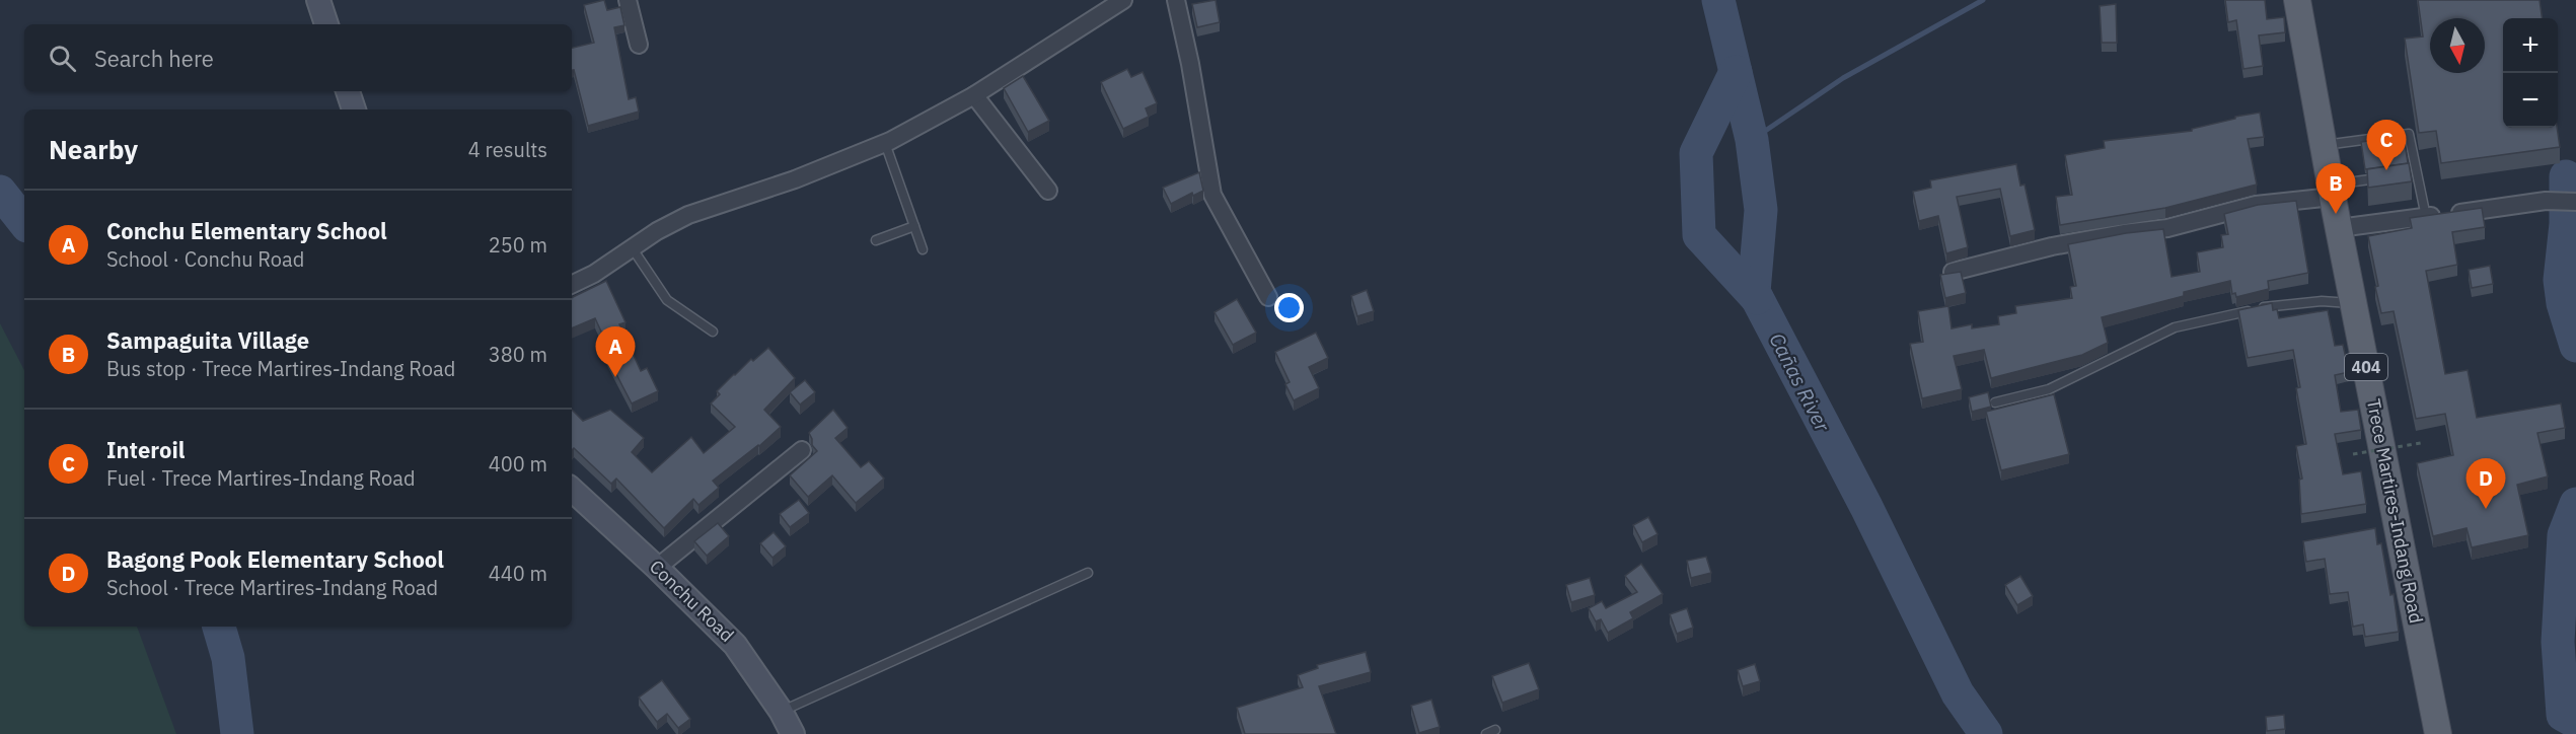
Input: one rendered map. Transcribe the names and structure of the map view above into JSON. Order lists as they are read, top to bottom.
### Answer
{
  "streets": {
    "main road": ["404", "Trece Martires-Indang Road", "Conchu Road"]
  },
  "water": ["Cañas River"],
  "north": "bottom",
  "page": {
    "map_buttons": ["+", "−"],
    "search": "Search here",
    "heading": ["Nearby", "4 results"],
    "pins": [
      "C",
      "B",
      "A",
      "D"
    ],
    "list": [
      {
        "mark": "A",
        "name": "Conchu Elementary School",
        "note": "School · Conchu Road",
        "value": "250 m"
      },
      {
        "mark": "B",
        "name": "Sampaguita Village",
        "note": "Bus stop · Trece Martires-Indang Road",
        "value": "380 m"
      },
      {
        "mark": "C",
        "name": "Interoil",
        "note": "Fuel · Trece Martires-Indang Road",
        "value": "400 m"
      },
      {
        "mark": "D",
        "name": "Bagong Pook Elementary School",
        "note": "School · Trece Martires-Indang Road",
        "value": "440 m"
      }
    ]
  }
}
